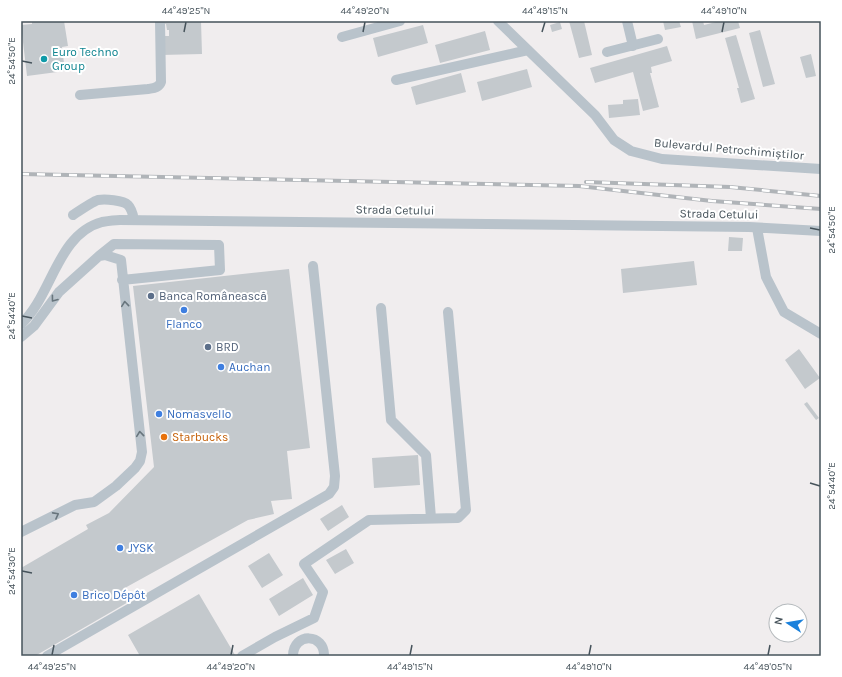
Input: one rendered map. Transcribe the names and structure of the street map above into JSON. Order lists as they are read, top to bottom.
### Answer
{
  "streets": {
    "street": ["Bulevardul Petrochimiștilor", "Strada Cetului"]
  },
  "places": [
    "Euro Techno Group",
    "Banca Românească",
    "Flanco",
    "BRD",
    "Auchan",
    "Nomasvello",
    "Starbucks",
    "JYSK",
    "Brico Dépôt"
  ],
  "north": "left",
  "coordinates": [
    "44°49'25\"N",
    "44°49'20\"N",
    "44°49'15\"N",
    "44°49'10\"N",
    "24°54'50\"E",
    "24°54'40\"E",
    "24°54'30\"E",
    "44°49'05\"N"
  ]
}
